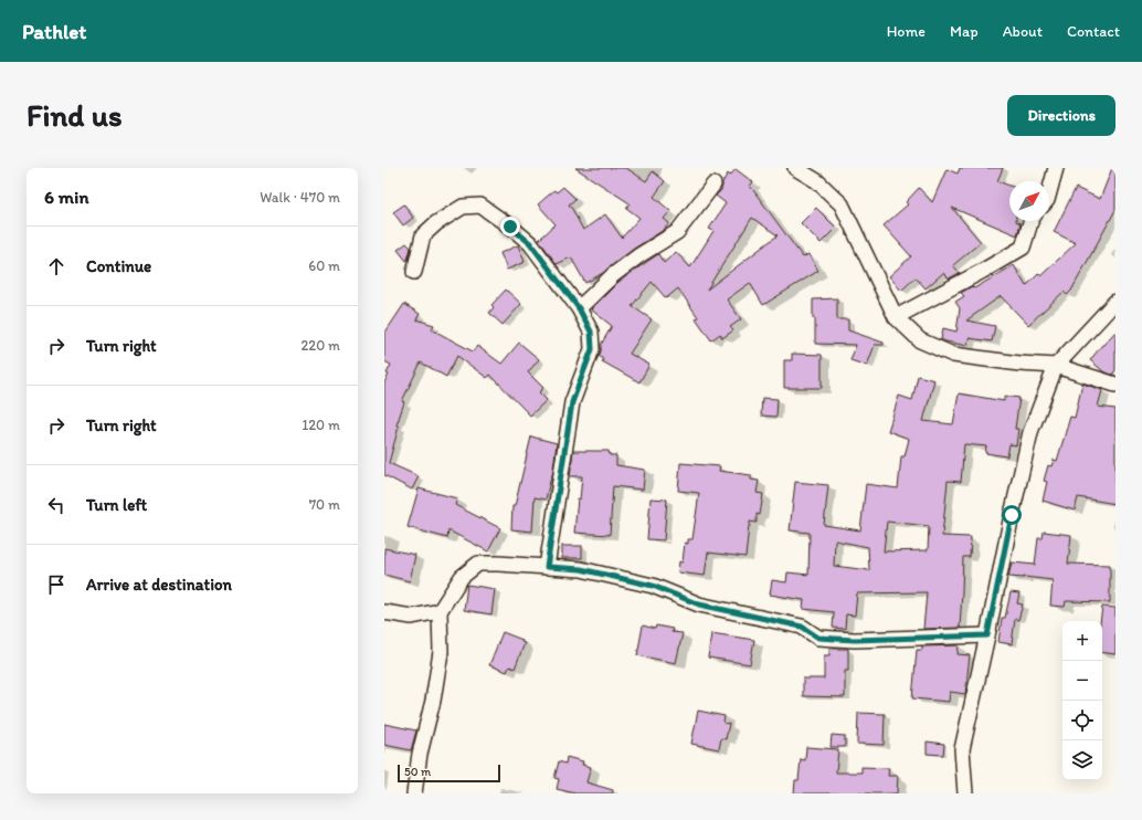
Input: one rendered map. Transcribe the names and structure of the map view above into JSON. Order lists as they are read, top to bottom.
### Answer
{
  "scale_bar": "50 m",
  "north": "top right",
  "page": {
    "header": "Pathlet",
    "nav": [
      "Home",
      "Map",
      "About",
      "Contact"
    ],
    "buttons": "Directions",
    "title": "Find us",
    "heading": ["6 min", "Walk · 470 m"],
    "list": [
      ["Continue", "60 m"],
      ["Turn right", "220 m"],
      ["Turn right", "120 m"],
      ["Turn left", "70 m"],
      "Arrive at destination"
    ],
    "map_buttons": ["+", "−"],
    "scale": "50 m"
  }
}
